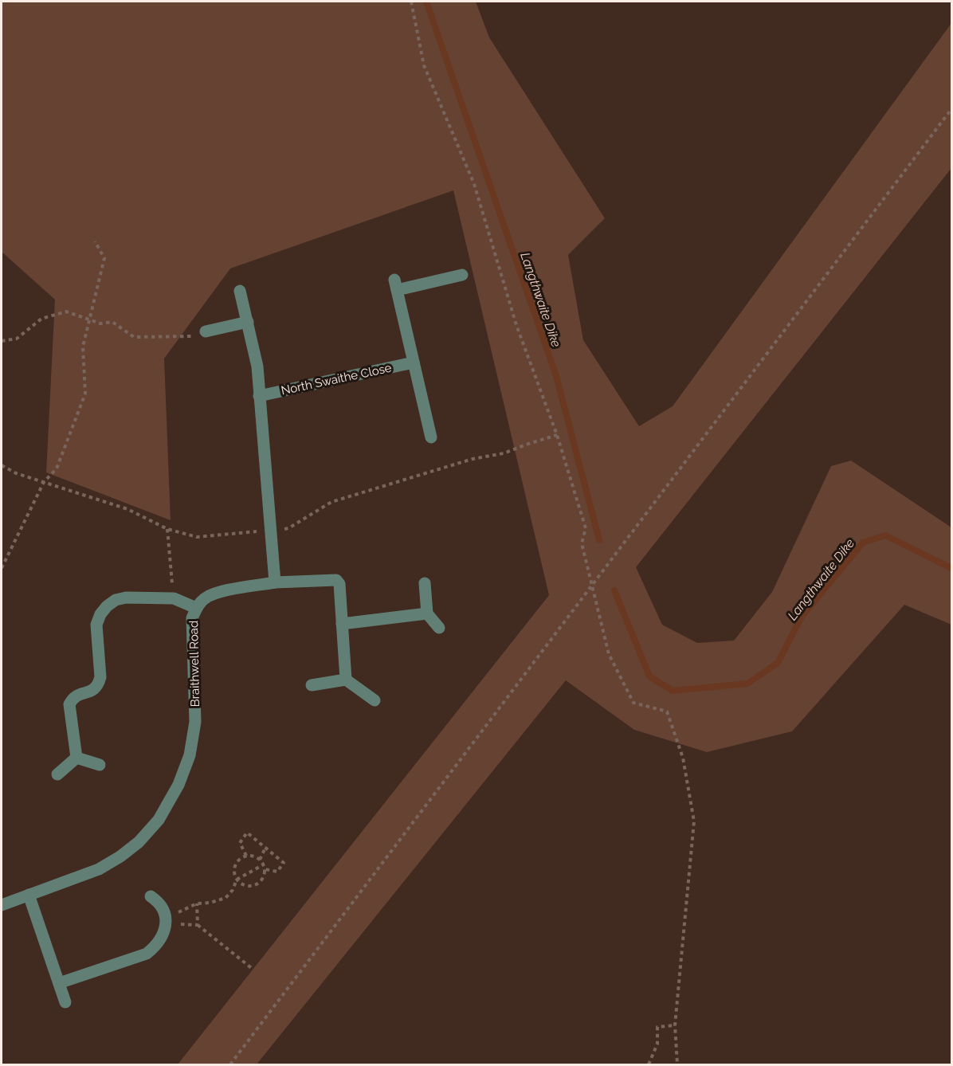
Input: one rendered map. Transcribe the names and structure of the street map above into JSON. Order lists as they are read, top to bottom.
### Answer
{
  "streets": {
    "street": ["North Swaithe Close", "Braithwell Road"]
  },
  "water": ["Langthwaite Dike"]
}
